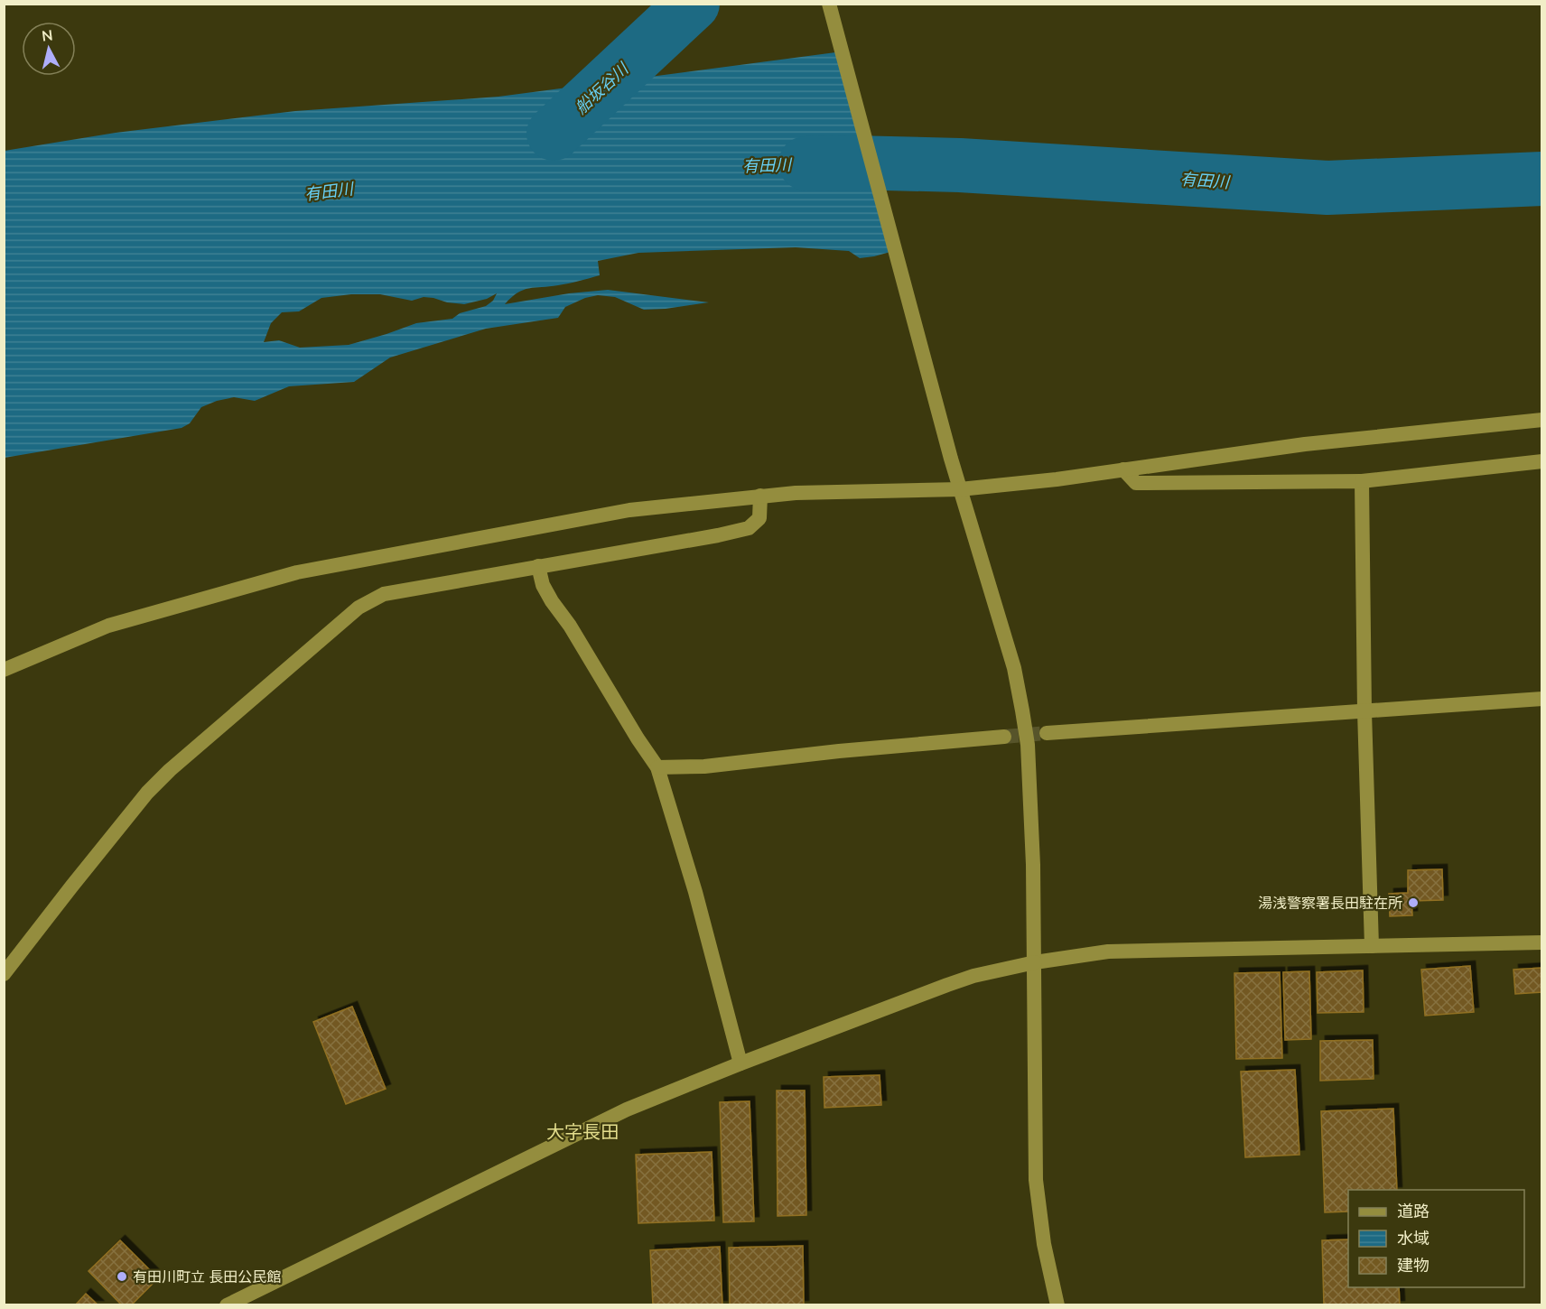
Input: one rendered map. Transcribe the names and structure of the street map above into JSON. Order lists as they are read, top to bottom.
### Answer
{
  "districts": ["大字長田"],
  "water": ["船坂谷川", "有田川"],
  "places": ["湯浅警察署長田駐在所", "有田川町立 長田公民館"],
  "legend": ["道路", "水域", "建物"],
  "north": "top"
}
